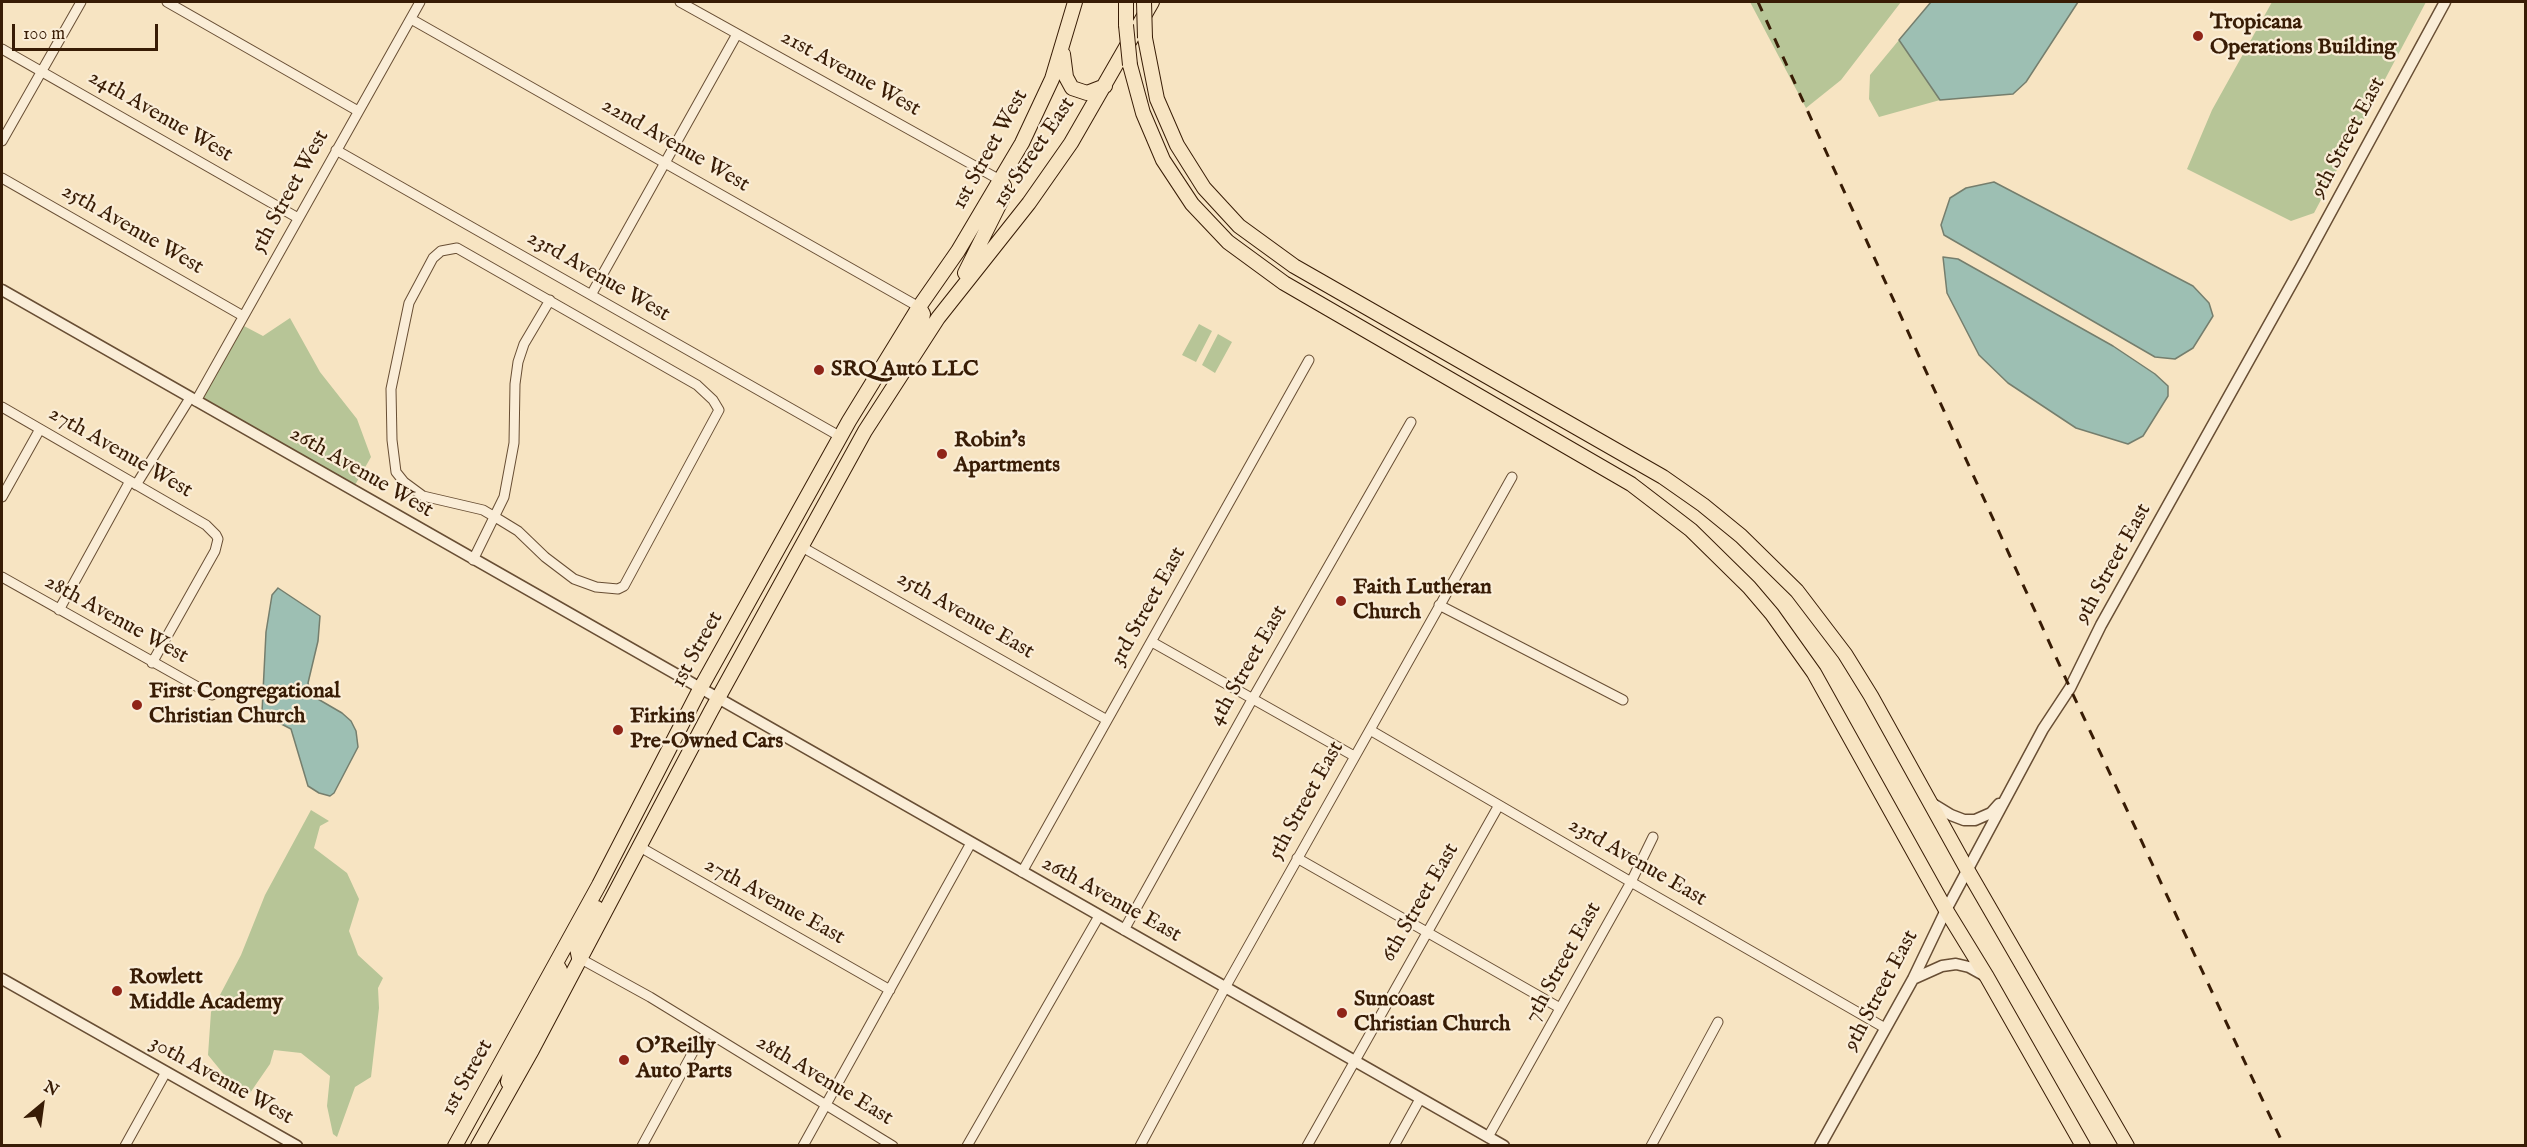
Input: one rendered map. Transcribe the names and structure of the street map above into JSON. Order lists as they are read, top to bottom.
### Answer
{
  "streets": {
    "main road": ["1st Street West", "1st Street East", "1st Street"],
    "street": [
      "21st Avenue West",
      "24th Avenue West",
      "9th Street East",
      "22nd Avenue West",
      "5th Street West",
      "25th Avenue West",
      "23rd Avenue West",
      "27th Avenue West",
      "26th Avenue West",
      "3rd Street East",
      "25th Avenue East",
      "28th Avenue West",
      "4th Street East",
      "5th Street East",
      "23rd Avenue East",
      "26th Avenue East",
      "27th Avenue East",
      "6th Street East",
      "7th Street East",
      "30th Avenue West",
      "28th Avenue East"
    ]
  },
  "crossings": [
    ["21st Avenue West", "1st Street West"],
    ["24th Avenue West", "5th Street West"],
    ["9th Street East", "23rd Avenue East"],
    ["22nd Avenue West", "1st Street West"],
    ["22nd Avenue West", "5th Street West"],
    ["22nd Avenue West", "1st Street"],
    ["1st Street West", "1st Street"],
    ["1st Street East", "1st Street"],
    ["5th Street West", "25th Avenue West"],
    ["5th Street West", "23rd Avenue West"],
    ["5th Street West", "27th Avenue West"],
    ["5th Street West", "26th Avenue West"],
    ["5th Street West", "28th Avenue West"],
    ["23rd Avenue West", "1st Street"],
    ["27th Avenue West", "28th Avenue West"],
    ["26th Avenue West", "1st Street"],
    ["26th Avenue West", "26th Avenue East"],
    ["3rd Street East", "25th Avenue East"],
    ["3rd Street East", "26th Avenue East"],
    ["25th Avenue East", "1st Street"],
    ["1st Street", "26th Avenue East"],
    ["1st Street", "27th Avenue East"],
    ["1st Street", "28th Avenue East"],
    ["4th Street East", "26th Avenue East"],
    ["5th Street East", "23rd Avenue East"],
    ["5th Street East", "26th Avenue East"],
    ["23rd Avenue East", "6th Street East"],
    ["23rd Avenue East", "7th Street East"],
    ["26th Avenue East", "6th Street East"],
    ["26th Avenue East", "7th Street East"]
  ],
  "places": [
    "Tropicana Operations Building",
    "SRQ Auto LLC",
    "Robin's Apartments",
    "Faith Lutheran Church",
    "First Congregational Christian Church",
    "Firkins Pre-Owned Cars",
    "Rowlett Middle Academy",
    "Suncoast Christian Church",
    "O'Reilly Auto Parts"
  ],
  "scale_bar": "100 m",
  "north": "top right"
}
